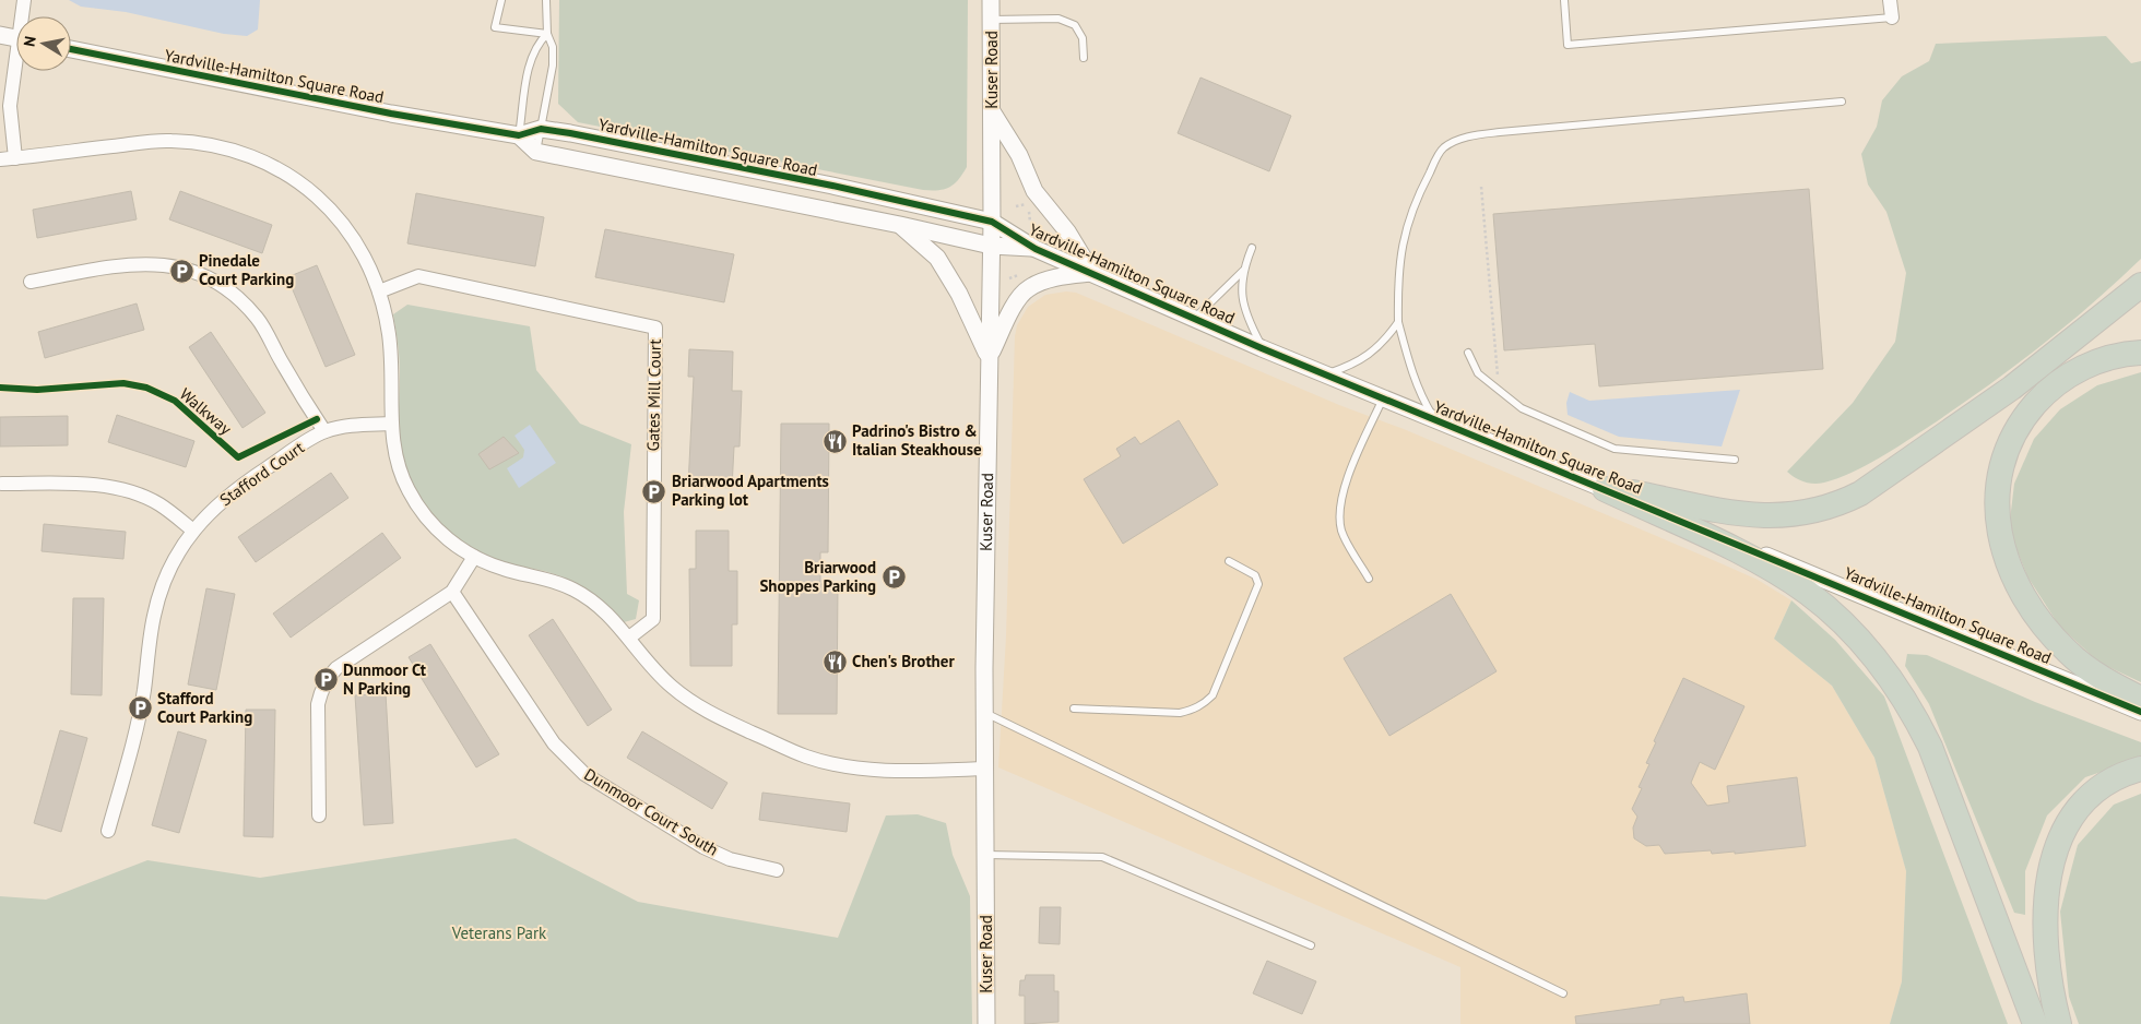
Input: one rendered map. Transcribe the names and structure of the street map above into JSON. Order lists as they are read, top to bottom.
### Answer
{
  "streets": {
    "street": [
      "Kuser Road",
      "Yardville-Hamilton Square Road",
      "Gates Mill Court",
      "Stafford Court",
      "Dunmoor Court South"
    ],
    "cycle path": ["Walkway"]
  },
  "crossings": [
    ["Kuser Road", "Yardville-Hamilton Square Road"]
  ],
  "parks": ["Veterans Park"],
  "places": {
    "parking": [
      "Pinedale Court Parking",
      "Briarwood Apartments Parking lot",
      "Briarwood Shoppes Parking",
      "Dunmoor Ct N Parking",
      "Stafford Court Parking"
    ],
    "restaurant": ["Padrino's Bistro & Italian Steakhouse", "Chen's Brother"]
  },
  "north": "left"
}
